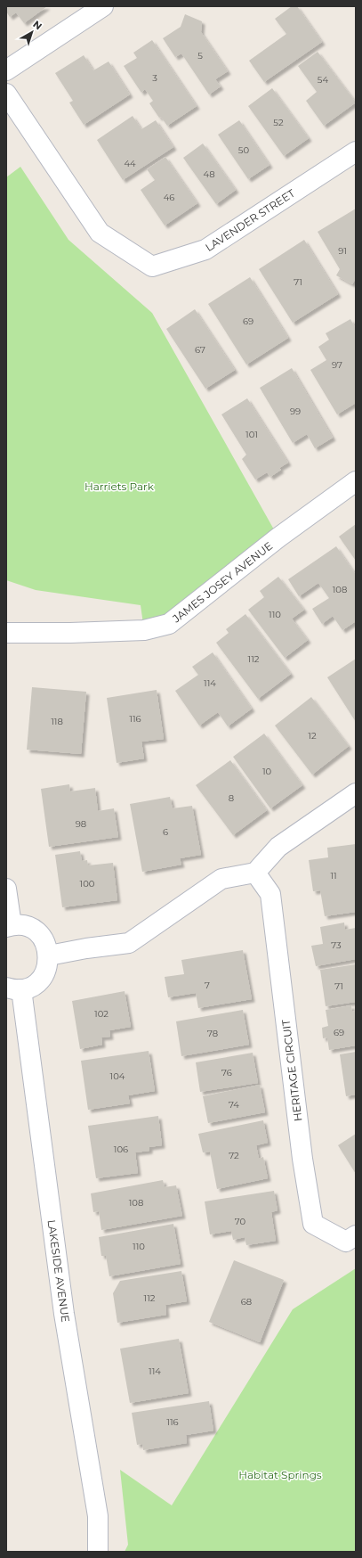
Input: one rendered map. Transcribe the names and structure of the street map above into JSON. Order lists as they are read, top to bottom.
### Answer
{
  "streets": {
    "street": [
      "LAVENDER STREET",
      "JAMES JOSEY AVENUE",
      "HERITAGE CIRCUIT",
      "LAKESIDE AVENUE"
    ]
  },
  "parks": ["Harriets Park", "Habitat Springs"],
  "house_numbers": [
    "5",
    "3",
    "54",
    "52",
    "50",
    "44",
    "48",
    "46",
    "91",
    "71",
    "69",
    "67",
    "97",
    "99",
    "101",
    "108",
    "110",
    "112",
    "114",
    "116",
    "118",
    "12",
    "10",
    "8",
    "98",
    "6",
    "11",
    "100",
    "73",
    "7",
    "71",
    "102",
    "69",
    "78",
    "76",
    "104",
    "74",
    "106",
    "72",
    "108",
    "70",
    "110",
    "112",
    "68",
    "114",
    "116"
  ],
  "north": "top right"
}
